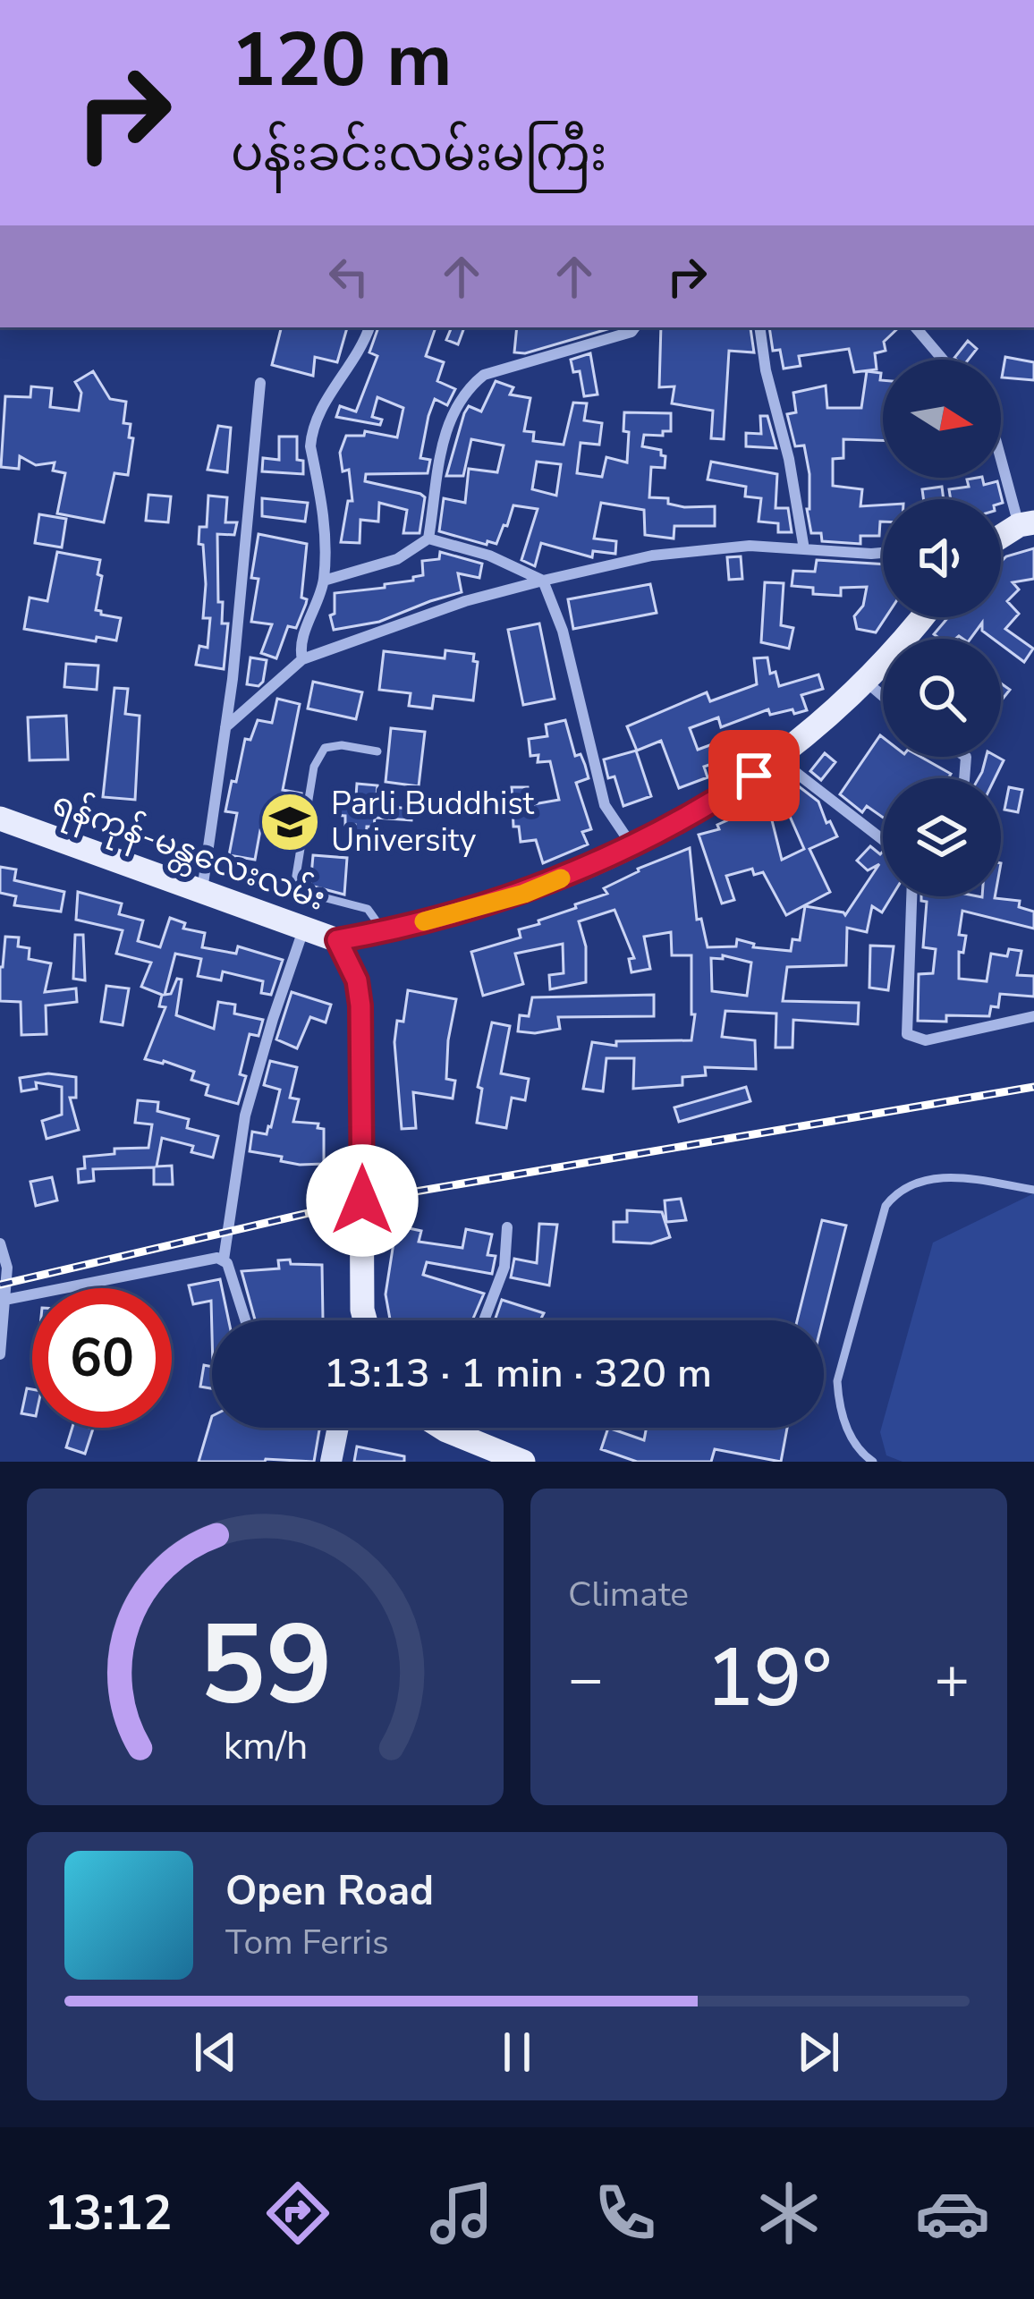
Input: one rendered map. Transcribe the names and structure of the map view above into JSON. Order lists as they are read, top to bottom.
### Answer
{
  "streets": {
    "main road": ["ရန်ကုန်-မန္တလေးလမ်း"]
  },
  "places": {
    "school or university": ["Parli Buddhist University"]
  },
  "north": "right",
  "page": {
    "turn": ["120 m", "ပန်းခင်းလမ်းမကြီး"],
    "limit": "60",
    "trip": "13:13 · 1 min · 320 m",
    "tile": "Climate",
    "heat": ["−", "19°", "+"],
    "song": ["Open Road", "Tom Ferris"],
    "tabs": "13:12",
    "gauge": ["59", "km/h"]
  }
}
